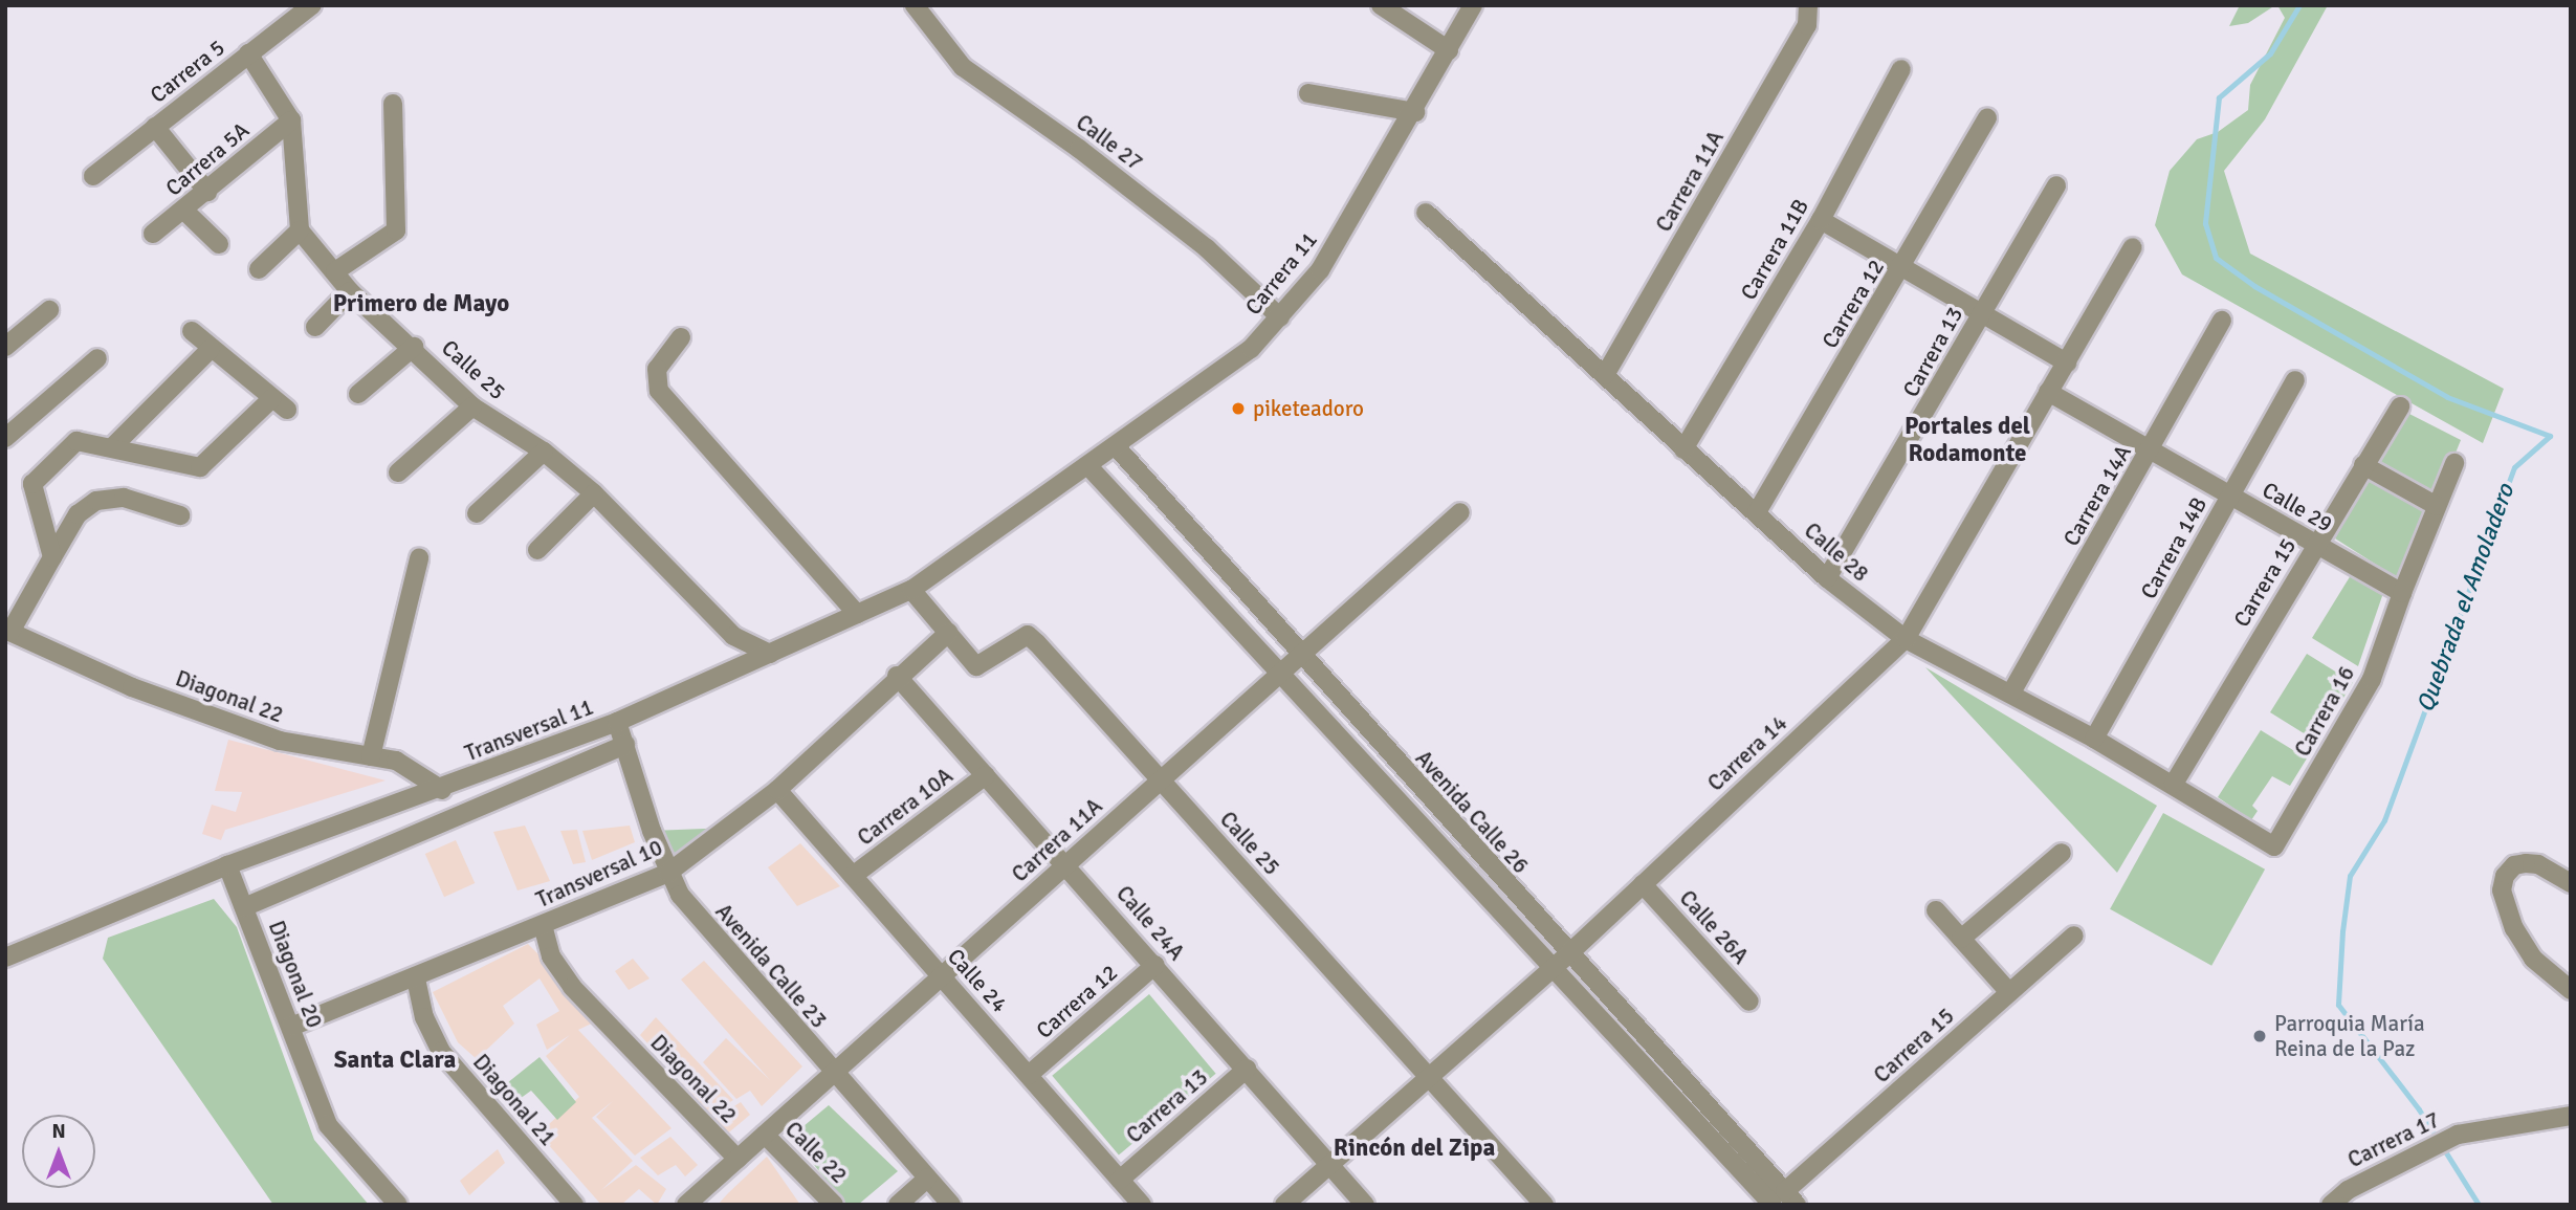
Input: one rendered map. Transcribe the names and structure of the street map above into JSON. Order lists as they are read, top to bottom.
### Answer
{
  "streets": {
    "street": [
      "Carrera 5",
      "Calle 27",
      "Carrera 5A",
      "Carrera 11A",
      "Carrera 11B",
      "Carrera 11",
      "Carrera 12",
      "Carrera 13",
      "Calle 25",
      "Carrera 14A",
      "Calle 29",
      "Carrera 14B",
      "Calle 28",
      "Carrera 15",
      "Diagonal 22",
      "Carrera 16",
      "Transversal 11",
      "Carrera 14",
      "Carrera 10A",
      "Avenida Calle 26",
      "Transversal 10",
      "Calle 24A",
      "Calle 26A",
      "Avenida Calle 23",
      "Diagonal 20",
      "Calle 24",
      "Diagonal 21",
      "Carrera 17",
      "Calle 22"
    ]
  },
  "crossings": [
    ["Calle 27", "Carrera 11"],
    ["Carrera 11A", "Calle 25"],
    ["Carrera 11A", "Calle 28"],
    ["Carrera 11A", "Diagonal 22"],
    ["Carrera 11A", "Avenida Calle 26"],
    ["Carrera 11A", "Calle 24A"],
    ["Carrera 11A", "Avenida Calle 23"],
    ["Carrera 11A", "Calle 24"],
    ["Carrera 11A", "Calle 22"],
    ["Carrera 11B", "Calle 28"],
    ["Carrera 11", "Transversal 11"],
    ["Carrera 11", "Avenida Calle 26"],
    ["Carrera 12", "Calle 28"],
    ["Carrera 12", "Calle 24A"],
    ["Carrera 12", "Calle 24"],
    ["Carrera 13", "Calle 28"],
    ["Carrera 13", "Calle 24A"],
    ["Carrera 13", "Calle 24"],
    ["Calle 25", "Transversal 11"],
    ["Calle 25", "Carrera 14"],
    ["Calle 25", "Transversal 10"],
    ["Carrera 14A", "Calle 29"],
    ["Carrera 14A", "Calle 28"],
    ["Calle 29", "Carrera 14B"],
    ["Calle 29", "Carrera 15"],
    ["Calle 29", "Carrera 16"],
    ["Calle 29", "Carrera 14"],
    ["Carrera 14B", "Calle 28"],
    ["Calle 28", "Carrera 15"],
    ["Calle 28", "Carrera 16"],
    ["Calle 28", "Carrera 14"],
    ["Carrera 15", "Avenida Calle 26"],
    ["Diagonal 22", "Transversal 11"],
    ["Diagonal 22", "Transversal 10"],
    ["Transversal 11", "Avenida Calle 23"],
    ["Transversal 11", "Diagonal 20"],
    ["Carrera 14", "Avenida Calle 26"],
    ["Carrera 14", "Calle 24A"],
    ["Carrera 14", "Calle 26A"],
    ["Carrera 10A", "Calle 24A"],
    ["Carrera 10A", "Calle 24"],
    ["Transversal 10", "Calle 24A"],
    ["Transversal 10", "Avenida Calle 23"],
    ["Transversal 10", "Diagonal 20"],
    ["Transversal 10", "Calle 24"],
    ["Transversal 10", "Diagonal 21"]
  ],
  "districts": [
    "Primero de Mayo",
    "Portales del Rodamonte",
    "Santa Clara",
    "Rincón del Zipa"
  ],
  "water": ["Quebrada el Amoladero"],
  "places": ["piketeadoro", "Parroquia María Reina de la Paz"],
  "north": "top"
}
